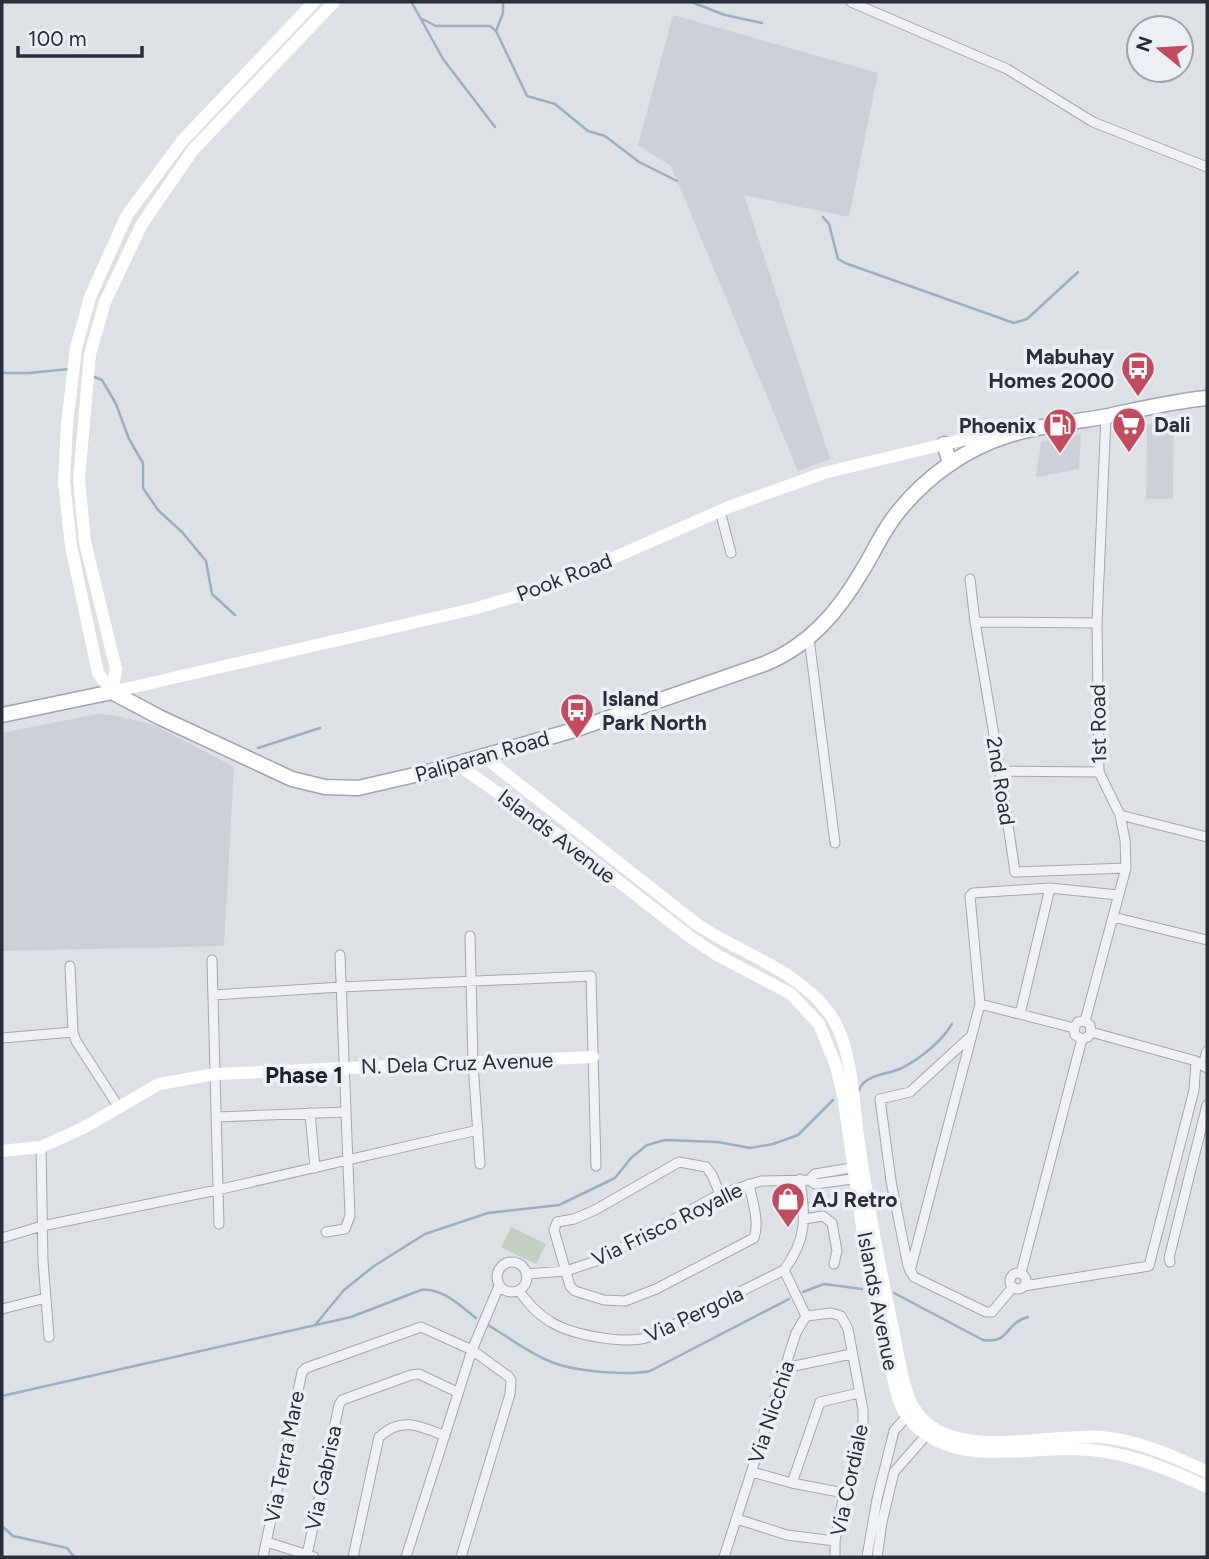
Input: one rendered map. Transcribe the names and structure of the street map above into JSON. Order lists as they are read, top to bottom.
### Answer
{
  "streets": {
    "main road": ["Paliparan Road"],
    "street": [
      "Pook Road",
      "1st Road",
      "2nd Road",
      "Islands Avenue",
      "N. Dela Cruz Avenue",
      "Via Frisco Royalle",
      "Via Pergola",
      "Via Nicchia",
      "Via Terra Mare",
      "Via Gabrisa",
      "Via Cordiale"
    ]
  },
  "crossings": [
    ["Pook Road", "Paliparan Road"],
    ["1st Road", "Paliparan Road"],
    ["1st Road", "2nd Road"],
    ["Paliparan Road", "Islands Avenue"],
    ["Islands Avenue", "Via Frisco Royalle"],
    ["Via Frisco Royalle", "Via Pergola"],
    ["Via Nicchia", "Via Cordiale"]
  ],
  "districts": ["Phase 1"],
  "places": {
    "bus stop": ["Mabuhay Homes 2000", "Island Park North"],
    "supermarket": ["Dali"],
    "fuel station": ["Phoenix"],
    "shop": ["AJ Retro"]
  },
  "scale_bar": "100 m",
  "north": "left"
}
